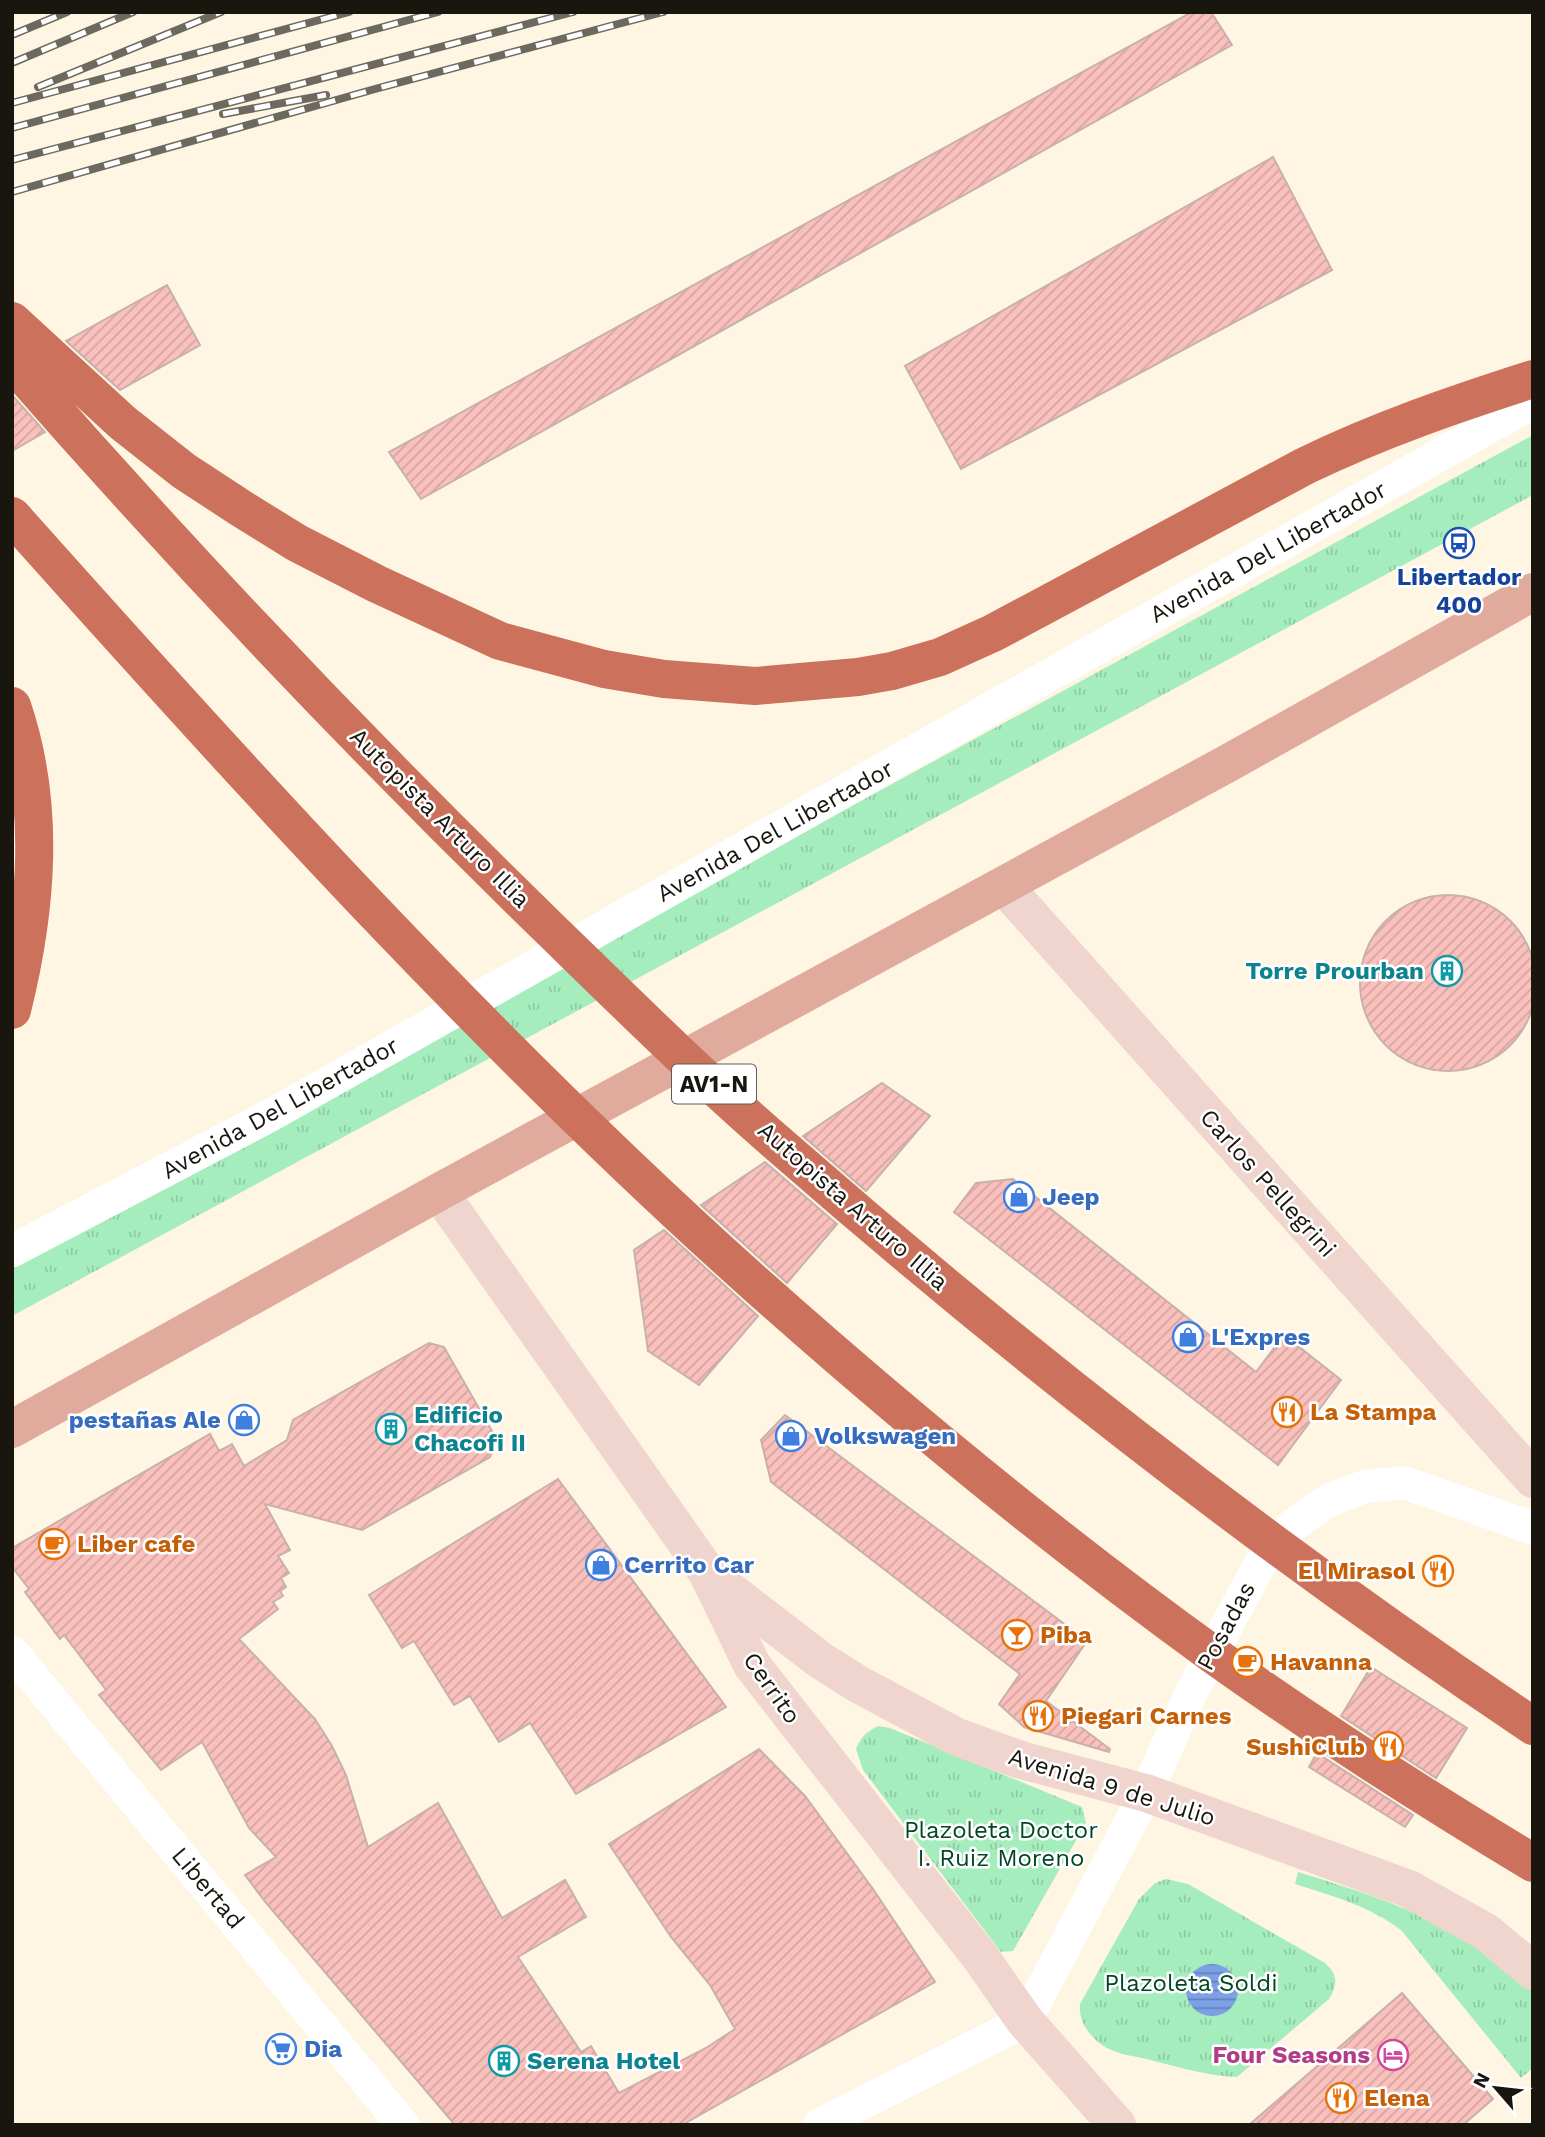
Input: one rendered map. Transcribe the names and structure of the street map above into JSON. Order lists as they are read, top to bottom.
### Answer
{
  "streets": {
    "highway": ["Autopista Arturo Illia", "AV1-N"],
    "street": [
      "Avenida Del Libertador",
      "Carlos Pellegrini",
      "Posadas",
      "Cerrito",
      "Avenida 9 de Julio",
      "Libertad"
    ]
  },
  "crossings": [
    ["Posadas", "Cerrito"],
    ["Posadas", "Avenida 9 de Julio"],
    ["Cerrito", "Avenida 9 de Julio"]
  ],
  "parks": ["Plazoleta Doctor I. Ruiz Moreno", "Plazoleta Soldi"],
  "places": {
    "bus stop": ["Libertador 400"],
    "building": ["Torre Prourban", "Edificio Chacofi II", "Serena Hotel"],
    "shop": [
      "Jeep",
      "L'Expres",
      "pestañas Ale",
      "Volkswagen",
      "Cerrito Car"
    ],
    "restaurant": [
      "La Stampa",
      "El Mirasol",
      "Piegari Carnes",
      "SushiClub",
      "Elena"
    ],
    "cafe": ["Liber cafe", "Havanna"],
    "bar": ["Piba"],
    "supermarket": ["Dia"],
    "hotel": ["Four Seasons"]
  },
  "north": "top left"
}
